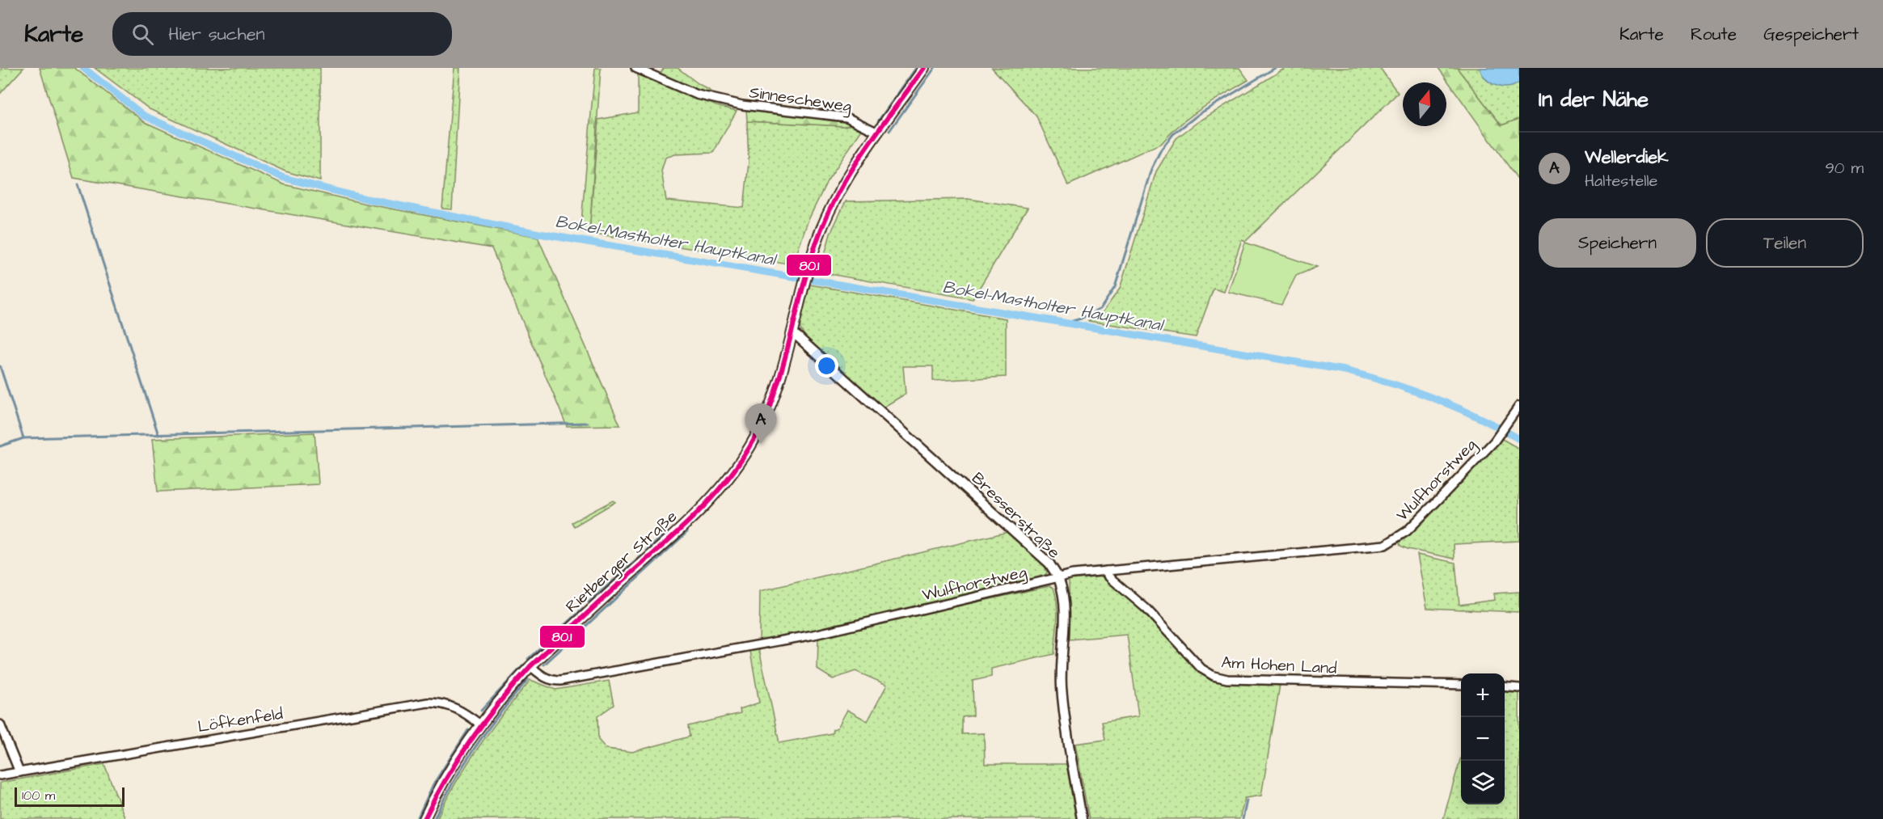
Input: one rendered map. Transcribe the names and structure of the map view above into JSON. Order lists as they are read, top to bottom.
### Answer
{
  "streets": {
    "main road": ["Rietberger Straße"],
    "street": [
      "Sinnescheweg",
      "Wulfhorstweg",
      "Bresserstraße",
      "Am Hohen Land",
      "Löfkenfeld"
    ]
  },
  "crossings": [
    ["Sinnescheweg", "Rietberger Straße"],
    ["Wulfhorstweg", "Bresserstraße"],
    ["Wulfhorstweg", "Rietberger Straße"],
    ["Wulfhorstweg", "Am Hohen Land"],
    ["Bresserstraße", "Rietberger Straße"],
    ["Rietberger Straße", "Löfkenfeld"]
  ],
  "water": ["Bokel-Mastholter Hauptkanal"],
  "lines": ["transit line 80.1"],
  "scale_bar": "100 m",
  "north": "top",
  "page": {
    "header": "Karte",
    "search": "Hier suchen",
    "nav": ["Karte", "Route", "Gespeichert"],
    "heading": "In der Nähe",
    "list": [
      {
        "mark": "A",
        "name": "Wellerdiek",
        "note": "Haltestelle",
        "value": "90 m"
      }
    ],
    "buttons": ["Speichern", "Teilen"],
    "pins": "A",
    "map_buttons": ["+", "−"],
    "scale": "100 m"
  }
}
